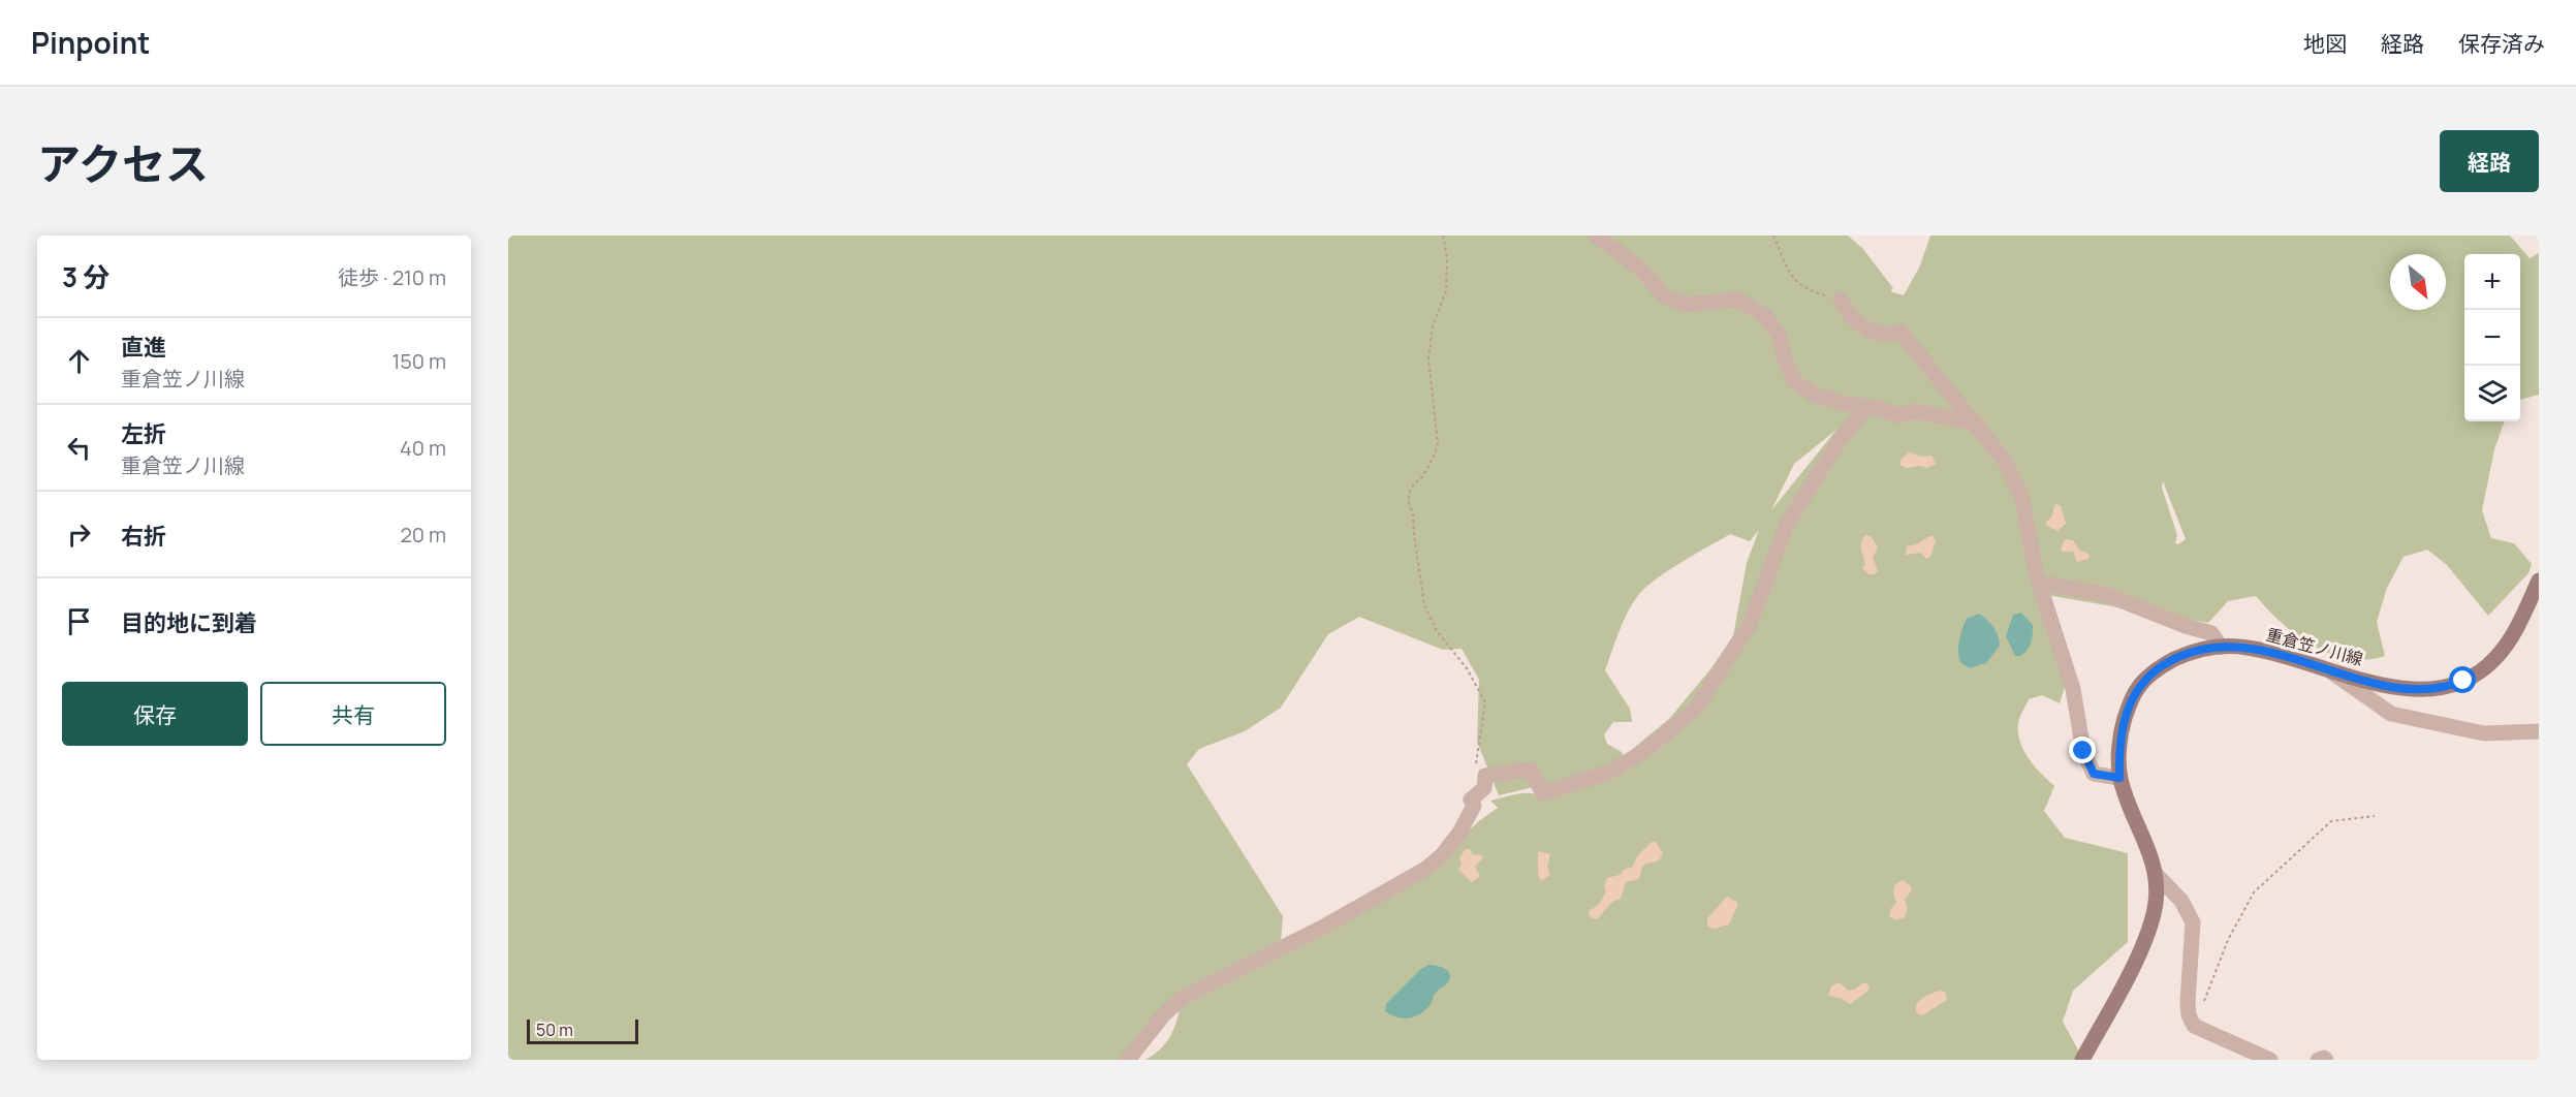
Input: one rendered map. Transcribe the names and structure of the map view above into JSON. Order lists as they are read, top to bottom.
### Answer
{
  "streets": {
    "main road": ["重倉笠ノ川線"]
  },
  "scale_bar": "50 m",
  "north": "bottom right",
  "page": {
    "header": "Pinpoint",
    "nav": ["地図", "経路", "保存済み"],
    "title": "アクセス",
    "buttons": [
      "経路",
      ["保存", "共有"]
    ],
    "heading": ["3 分", "徒歩 · 210 m"],
    "map_buttons": ["+", "−"],
    "list": [
      ["直進", "重倉笠ノ川線", "150 m"],
      ["左折", "重倉笠ノ川線", "40 m"],
      ["右折", "20 m"],
      "目的地に到着"
    ],
    "scale": "50 m"
  }
}
